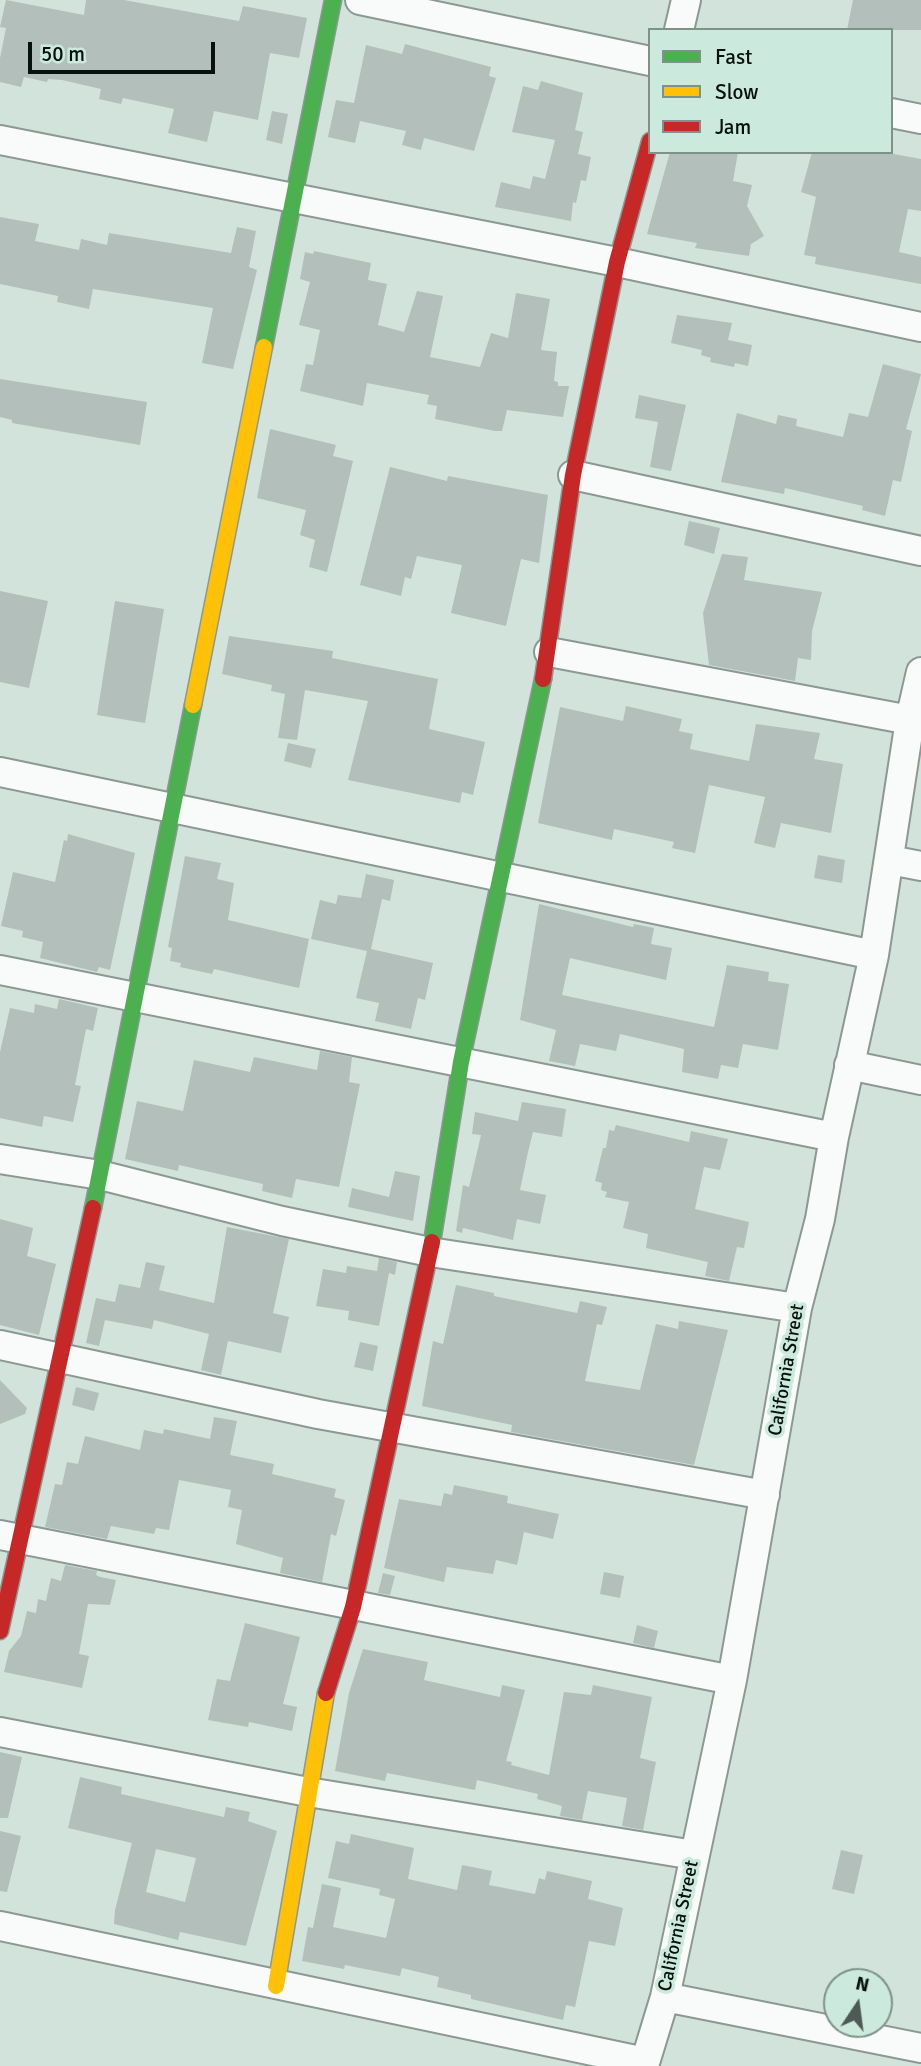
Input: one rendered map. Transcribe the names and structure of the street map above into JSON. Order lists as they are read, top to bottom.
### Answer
{
  "streets": {
    "street": ["California Street"]
  },
  "legend": ["Fast", "Slow", "Jam"],
  "scale_bar": "50 m",
  "north": "top"
}
